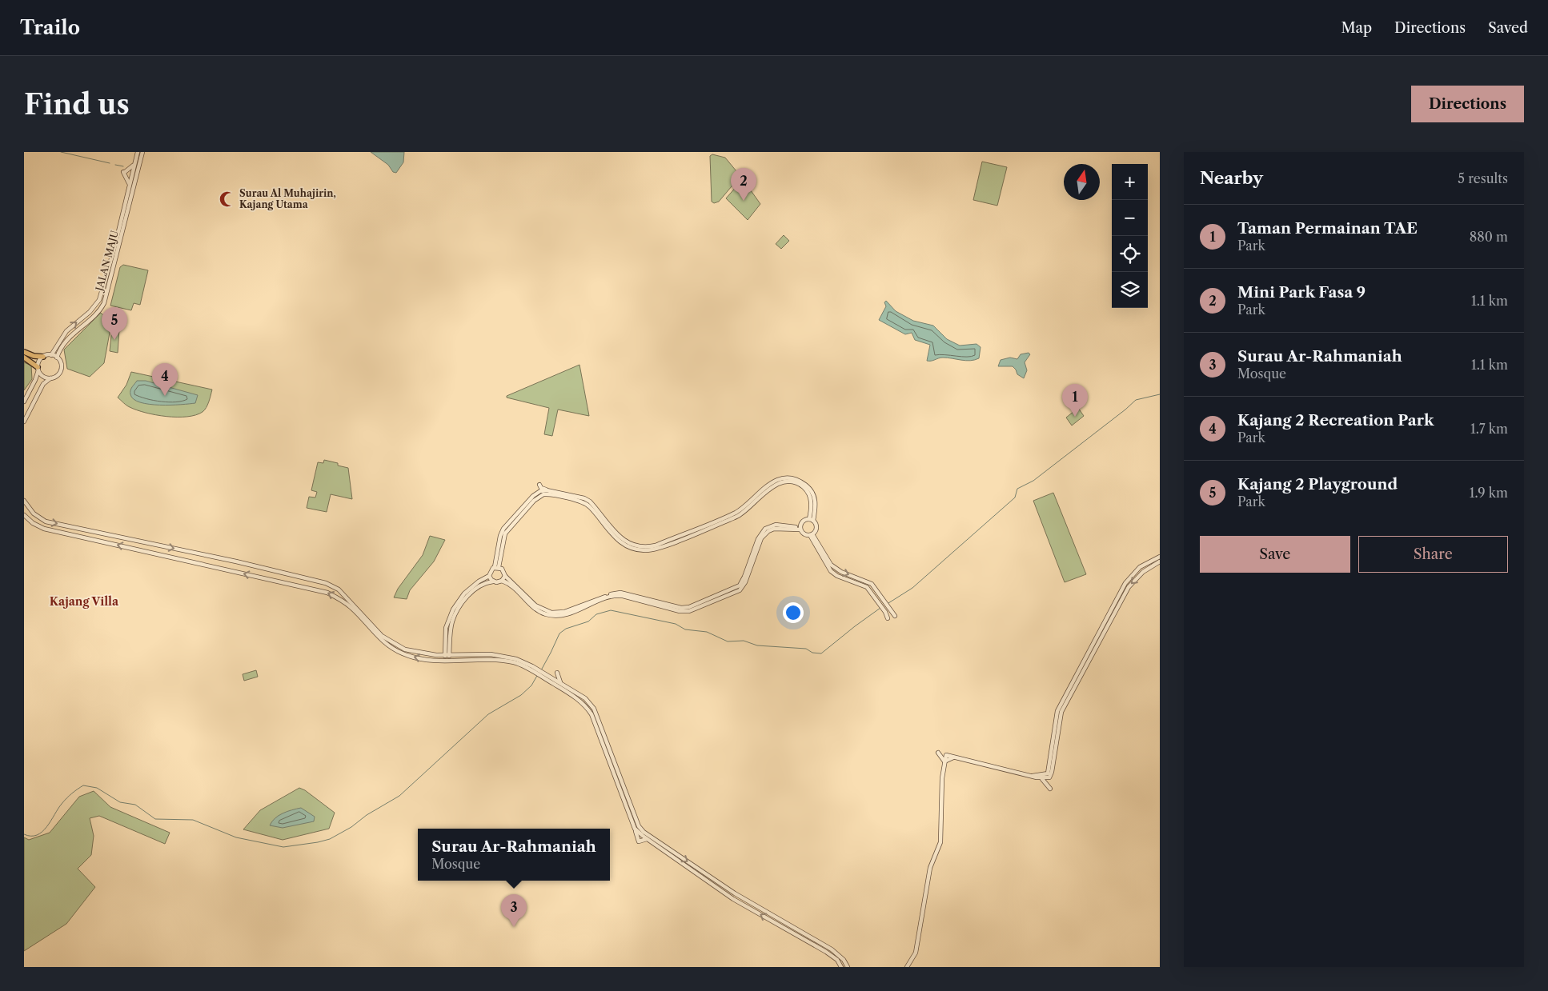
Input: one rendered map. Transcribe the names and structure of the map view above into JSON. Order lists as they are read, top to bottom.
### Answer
{
  "streets": {
    "street": ["JALAN MAJU"]
  },
  "districts": ["Kajang Villa"],
  "places": {
    "mosque": ["Surau Al Muhajirin, Kajang Utama"]
  },
  "north": "top",
  "page": {
    "header": "Trailo",
    "nav": ["Map", "Directions", "Saved"],
    "buttons": [
      "Directions",
      ["Save", "Share"]
    ],
    "title": "Find us",
    "heading": ["Nearby", "5 results"],
    "map_buttons": ["+", "−"],
    "pins": [
      "2",
      "5",
      "4",
      "1",
      "3"
    ],
    "list": [
      {
        "mark": "1",
        "name": "Taman Permainan TAE",
        "note": "Park",
        "value": "880 m"
      },
      {
        "mark": "2",
        "name": "Mini Park Fasa 9",
        "note": "Park",
        "value": "1.1 km"
      },
      {
        "mark": "3",
        "name": "Surau Ar-Rahmaniah",
        "note": "Mosque",
        "value": "1.1 km"
      },
      {
        "mark": "4",
        "name": "Kajang 2 Recreation Park",
        "note": "Park",
        "value": "1.7 km"
      },
      {
        "mark": "5",
        "name": "Kajang 2 Playground",
        "note": "Park",
        "value": "1.9 km"
      }
    ],
    "popup": ["Surau Ar-Rahmaniah", "Mosque"]
  }
}
